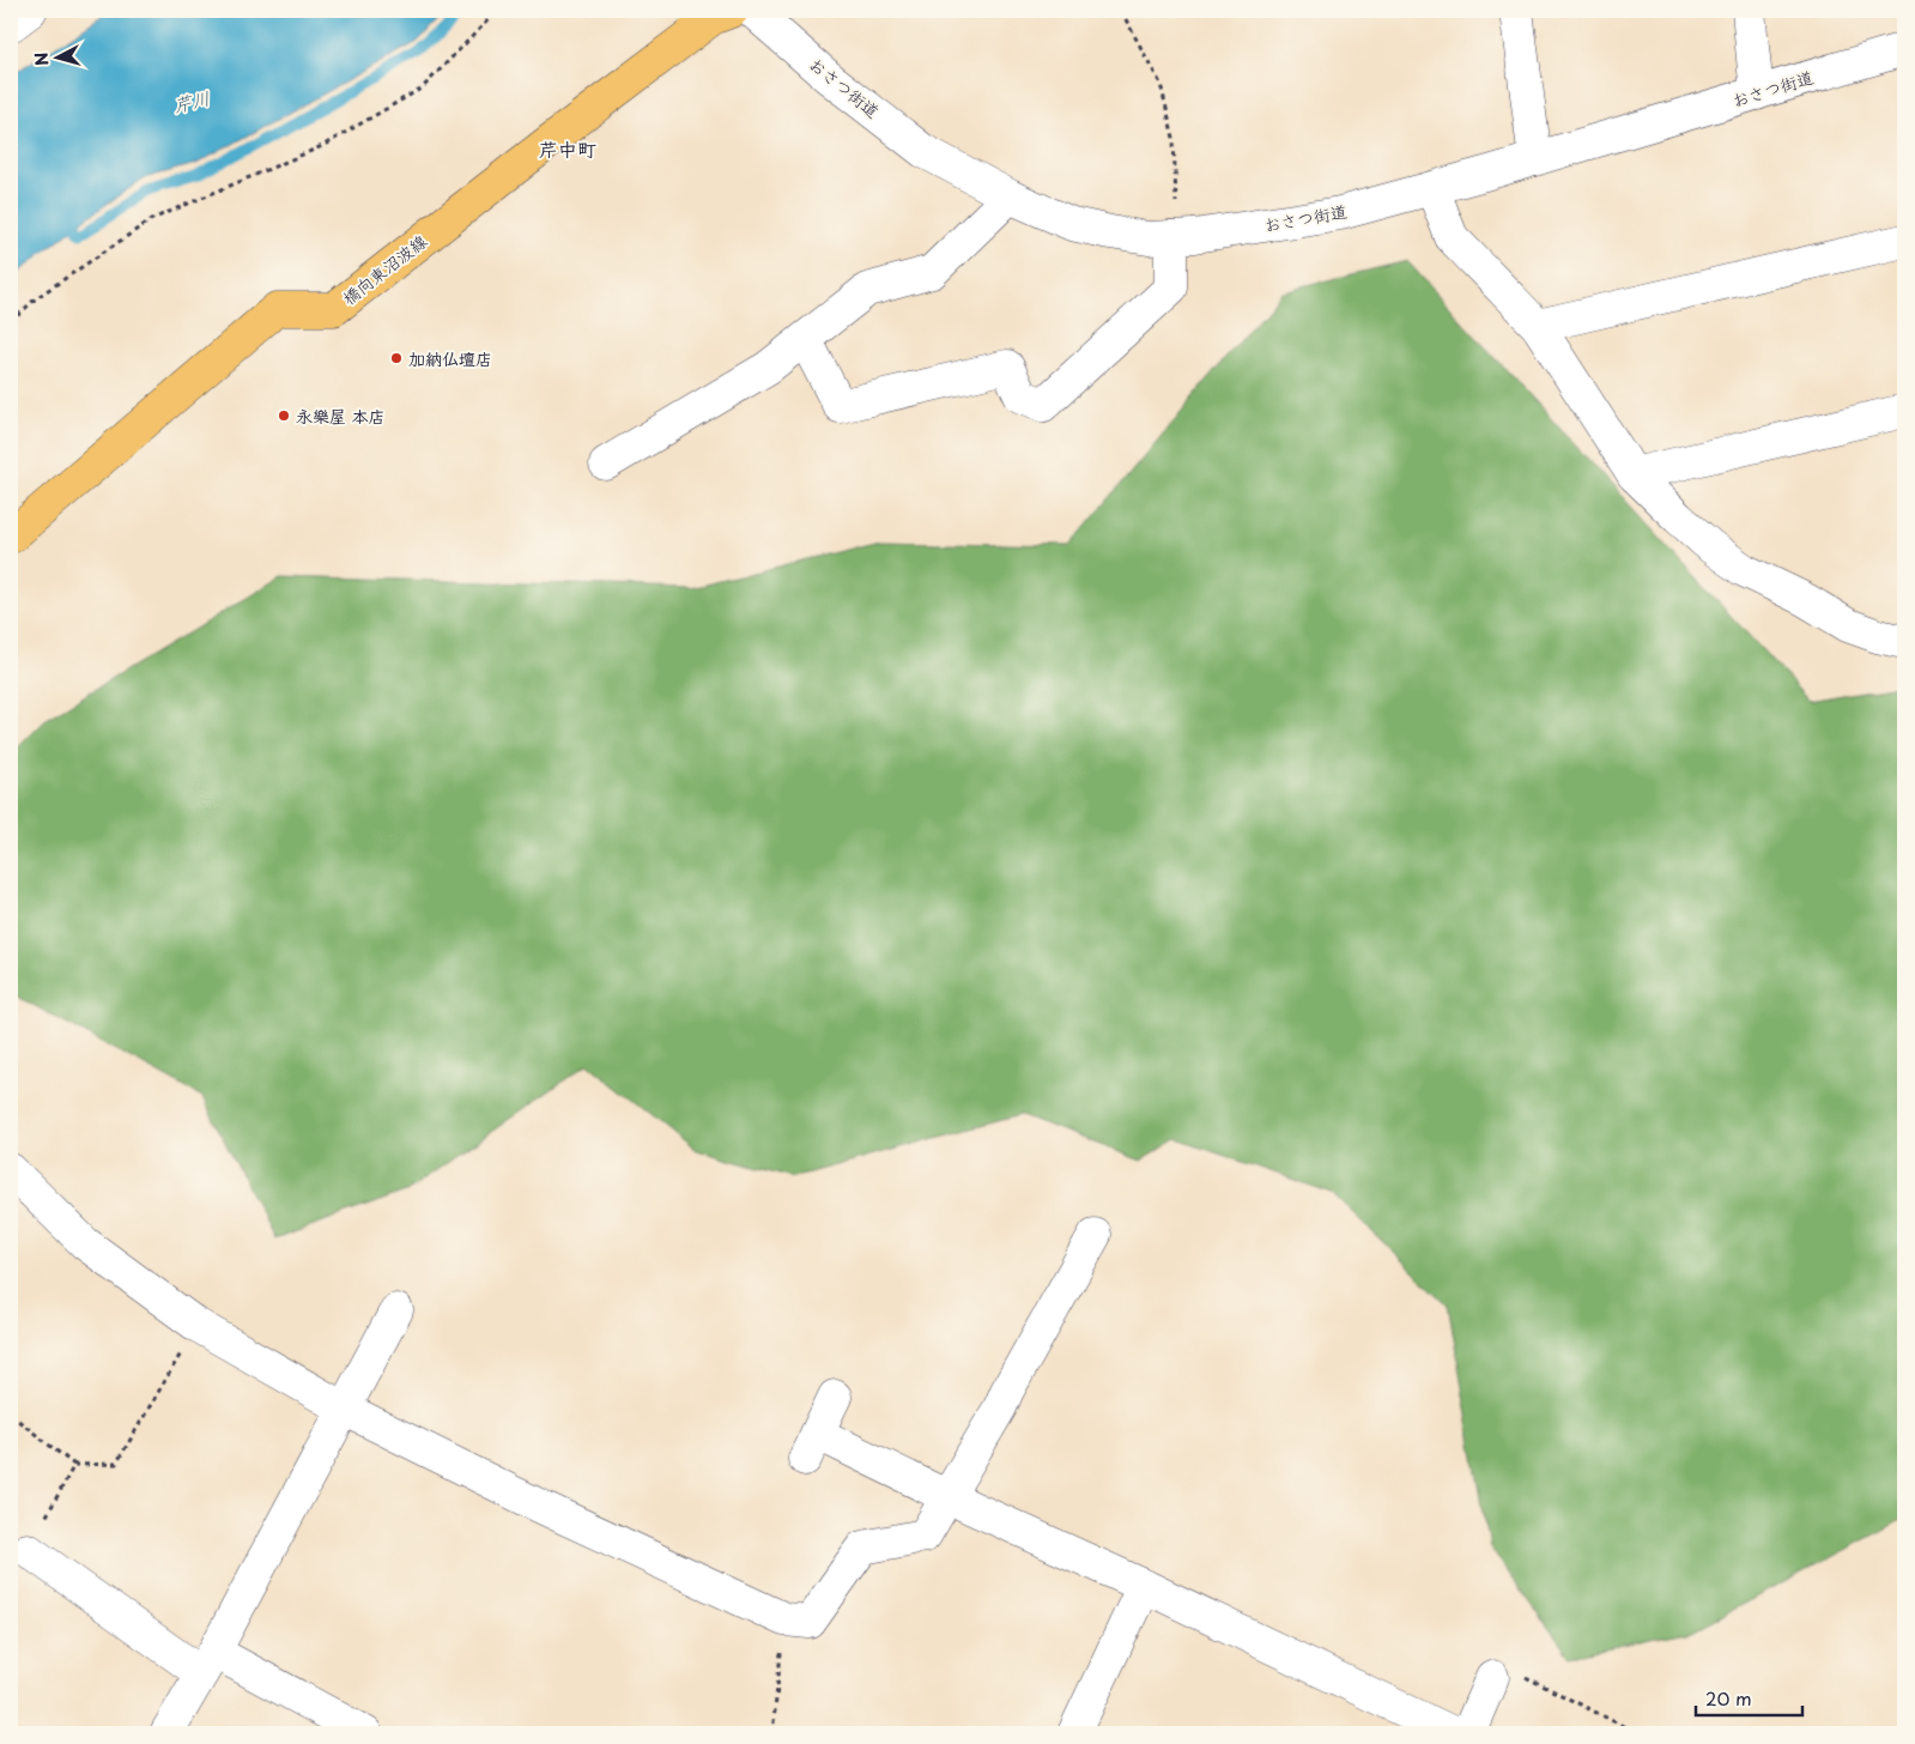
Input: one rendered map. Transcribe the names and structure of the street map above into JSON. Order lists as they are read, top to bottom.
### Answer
{
  "streets": {
    "main road": ["橋向東沼波線"],
    "street": ["おさつ街道"]
  },
  "districts": ["芹中町"],
  "water": ["芹川"],
  "places": ["加納仏壇店", "永樂屋 本店"],
  "scale_bar": "20 m",
  "north": "left"
}
